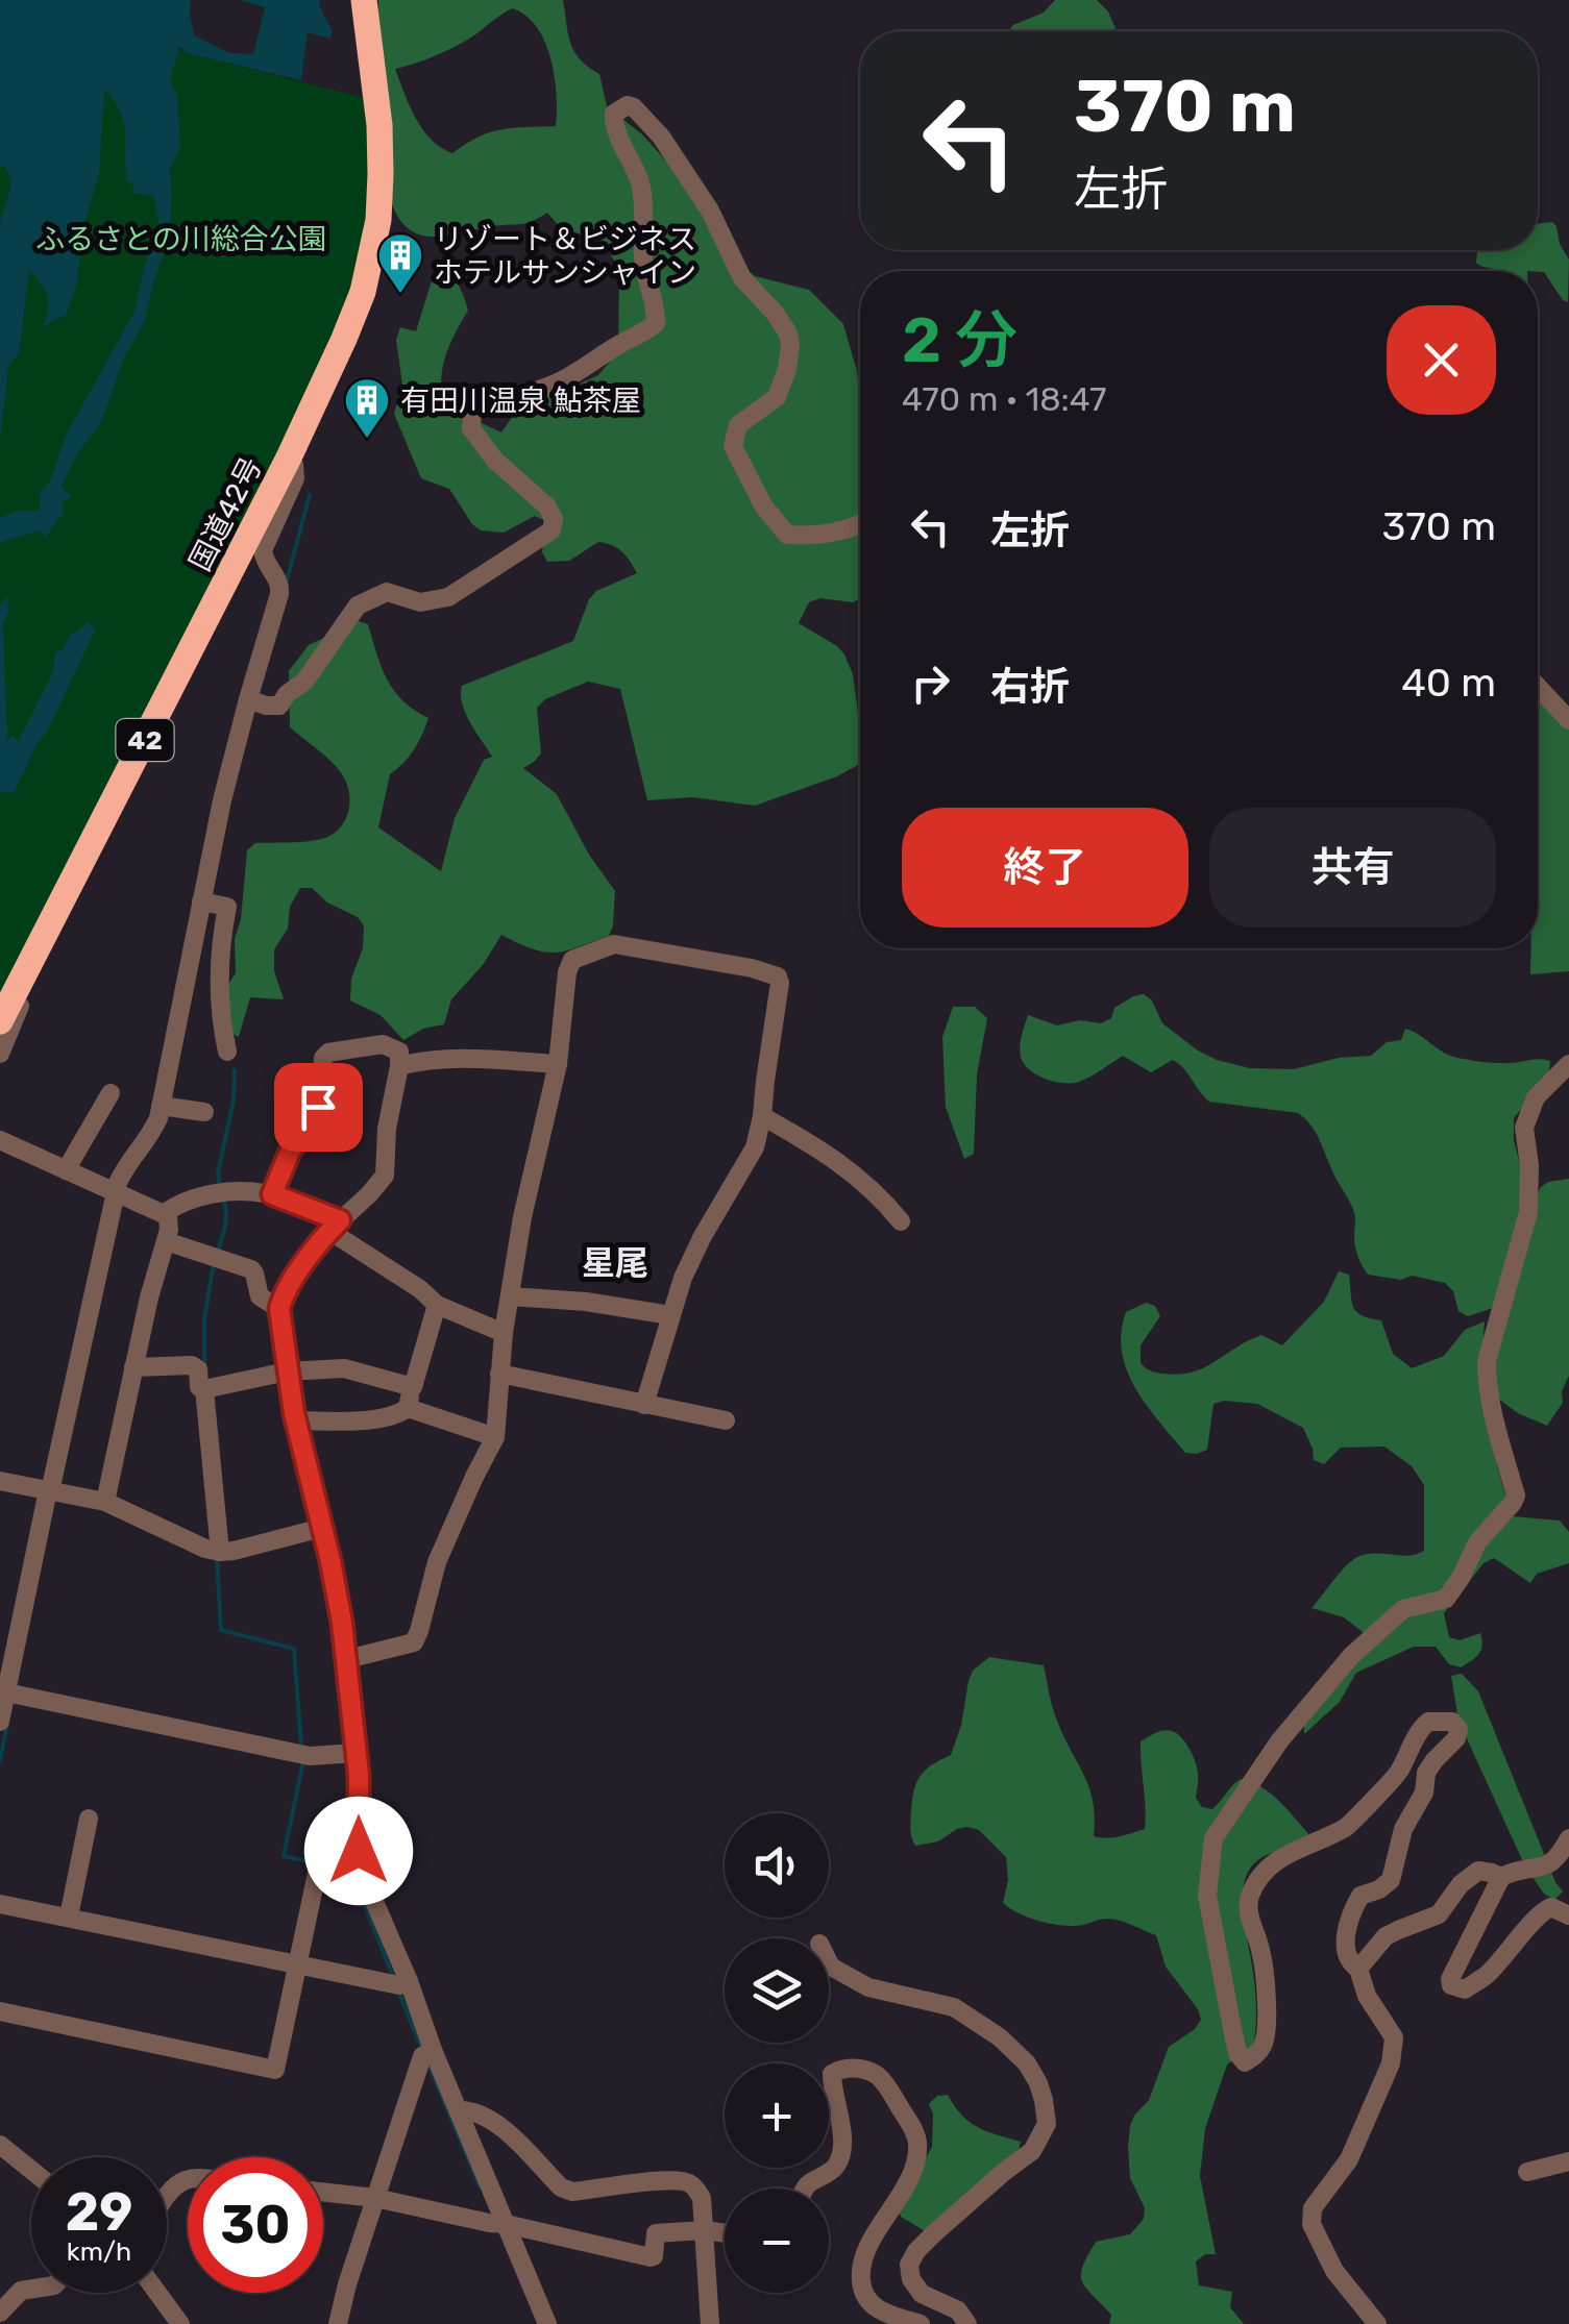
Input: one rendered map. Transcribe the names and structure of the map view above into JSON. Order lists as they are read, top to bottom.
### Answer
{
  "streets": {
    "highway": ["国道42号", "42"]
  },
  "districts": ["星尾"],
  "parks": ["ふるさとの川総合公園"],
  "places": {
    "building": ["リゾート＆ビジネス ホテルサンシャイン", "有田川温泉 鮎茶屋"]
  },
  "page": {
    "turn": ["370 m", "左折"],
    "heading": ["2 分", "470 m · 18:47"],
    "list": [
      {
        "name": "左折",
        "value": "370 m"
      },
      {
        "name": "右折",
        "value": "40 m"
      }
    ],
    "buttons": ["終了", "共有"],
    "map_buttons": ["+", "−"],
    "speed": "29 km/h",
    "limit": "30"
  }
}
